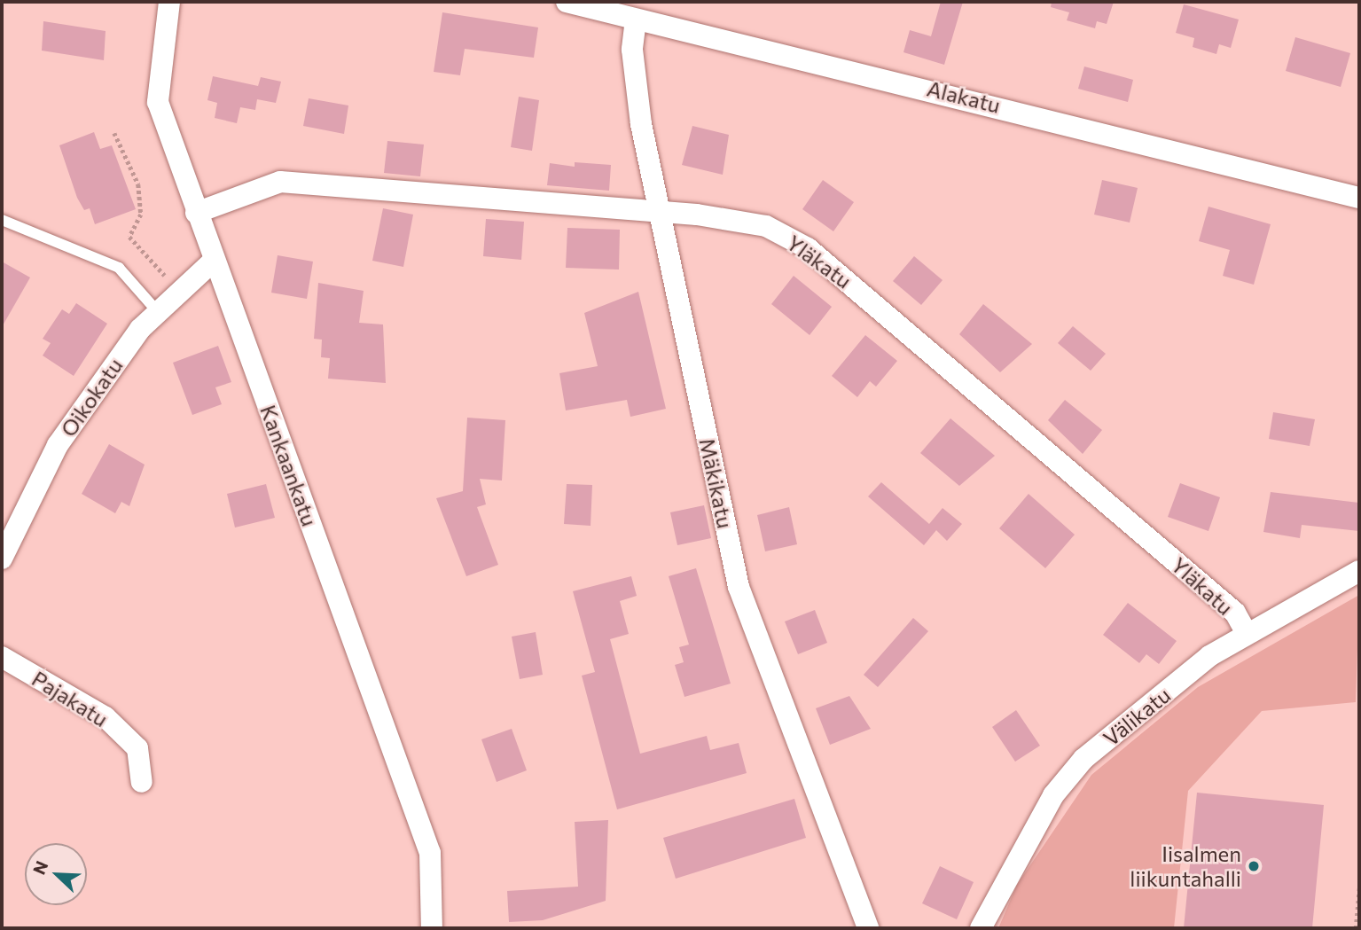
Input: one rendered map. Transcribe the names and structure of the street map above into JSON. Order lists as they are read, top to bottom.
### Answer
{
  "streets": {
    "street": [
      "Alakatu",
      "Yläkatu",
      "Oikokatu",
      "Kankaankatu",
      "Mäkikatu",
      "Pajakatu",
      "Välikatu"
    ]
  },
  "crossings": [
    ["Alakatu", "Mäkikatu"],
    ["Yläkatu", "Kankaankatu"],
    ["Yläkatu", "Mäkikatu"],
    ["Yläkatu", "Välikatu"],
    ["Oikokatu", "Kankaankatu"]
  ],
  "places": ["Iisalmen liikuntahalli"],
  "north": "top left"
}
